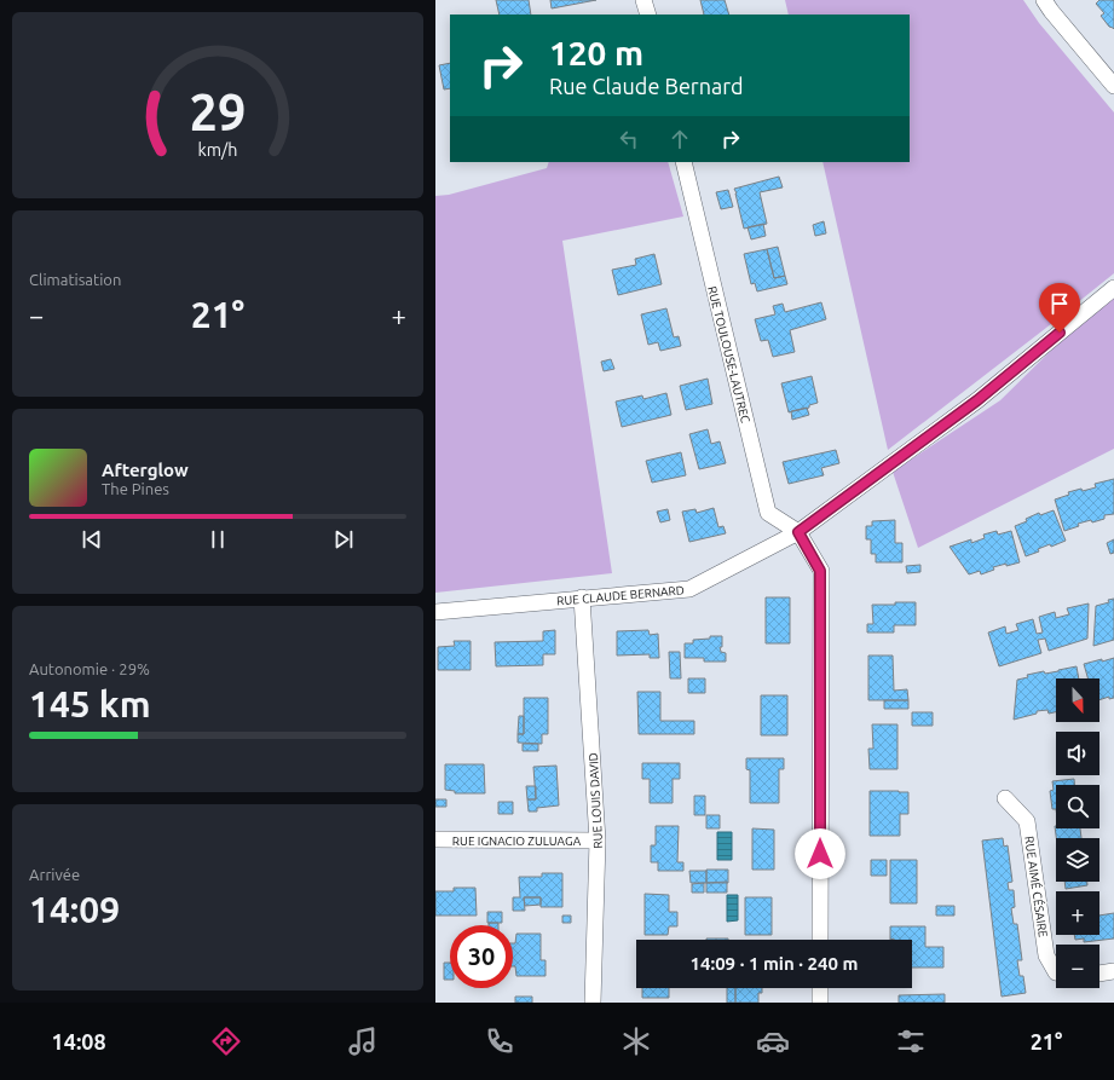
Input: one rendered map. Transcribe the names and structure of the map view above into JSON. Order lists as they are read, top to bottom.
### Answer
{
  "streets": {
    "street": [
      "RUE TOULOUSE-LAUTREC",
      "RUE CLAUDE BERNARD",
      "RUE LOUIS DAVID",
      "RUE IGNACIO ZULUAGA",
      "RUE AIMÉ CÉSAIRE"
    ]
  },
  "crossings": [
    ["RUE TOULOUSE-LAUTREC", "RUE CLAUDE BERNARD"],
    ["RUE CLAUDE BERNARD", "RUE LOUIS DAVID"],
    ["RUE LOUIS DAVID", "RUE IGNACIO ZULUAGA"]
  ],
  "north": "bottom",
  "page": {
    "turn": ["120 m", "Rue Claude Bernard"],
    "tile": [
      "Climatisation",
      ["Autonomie · 29%", "145 km"],
      ["Arrivée", "14:09"]
    ],
    "heat": ["−", "21°", "+"],
    "song": ["Afterglow", "The Pines"],
    "map_buttons": ["+", "−"],
    "limit": "30",
    "trip": "14:09 · 1 min · 240 m",
    "tabs": ["14:08", "21°"],
    "gauge": ["29", "km/h"]
  }
}
